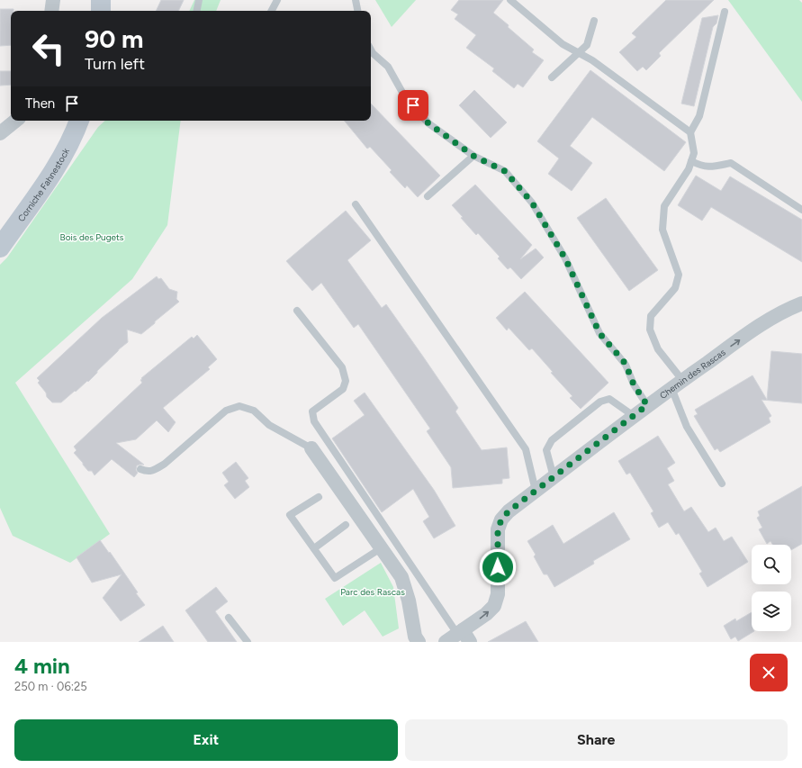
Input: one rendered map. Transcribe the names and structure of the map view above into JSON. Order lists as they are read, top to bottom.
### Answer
{
  "streets": {
    "main road": ["Corniche Fahnestock"],
    "street": ["Chemin des Rascas"]
  },
  "one_way": ["Chemin des Rascas"],
  "parks": ["Bois des Pugets", "Parc des Rascas"],
  "page": {
    "turn": ["90 m", "Turn left"],
    "then": "Then",
    "heading": ["4 min", "250 m · 06:25"],
    "buttons": ["Exit", "Share"]
  }
}
